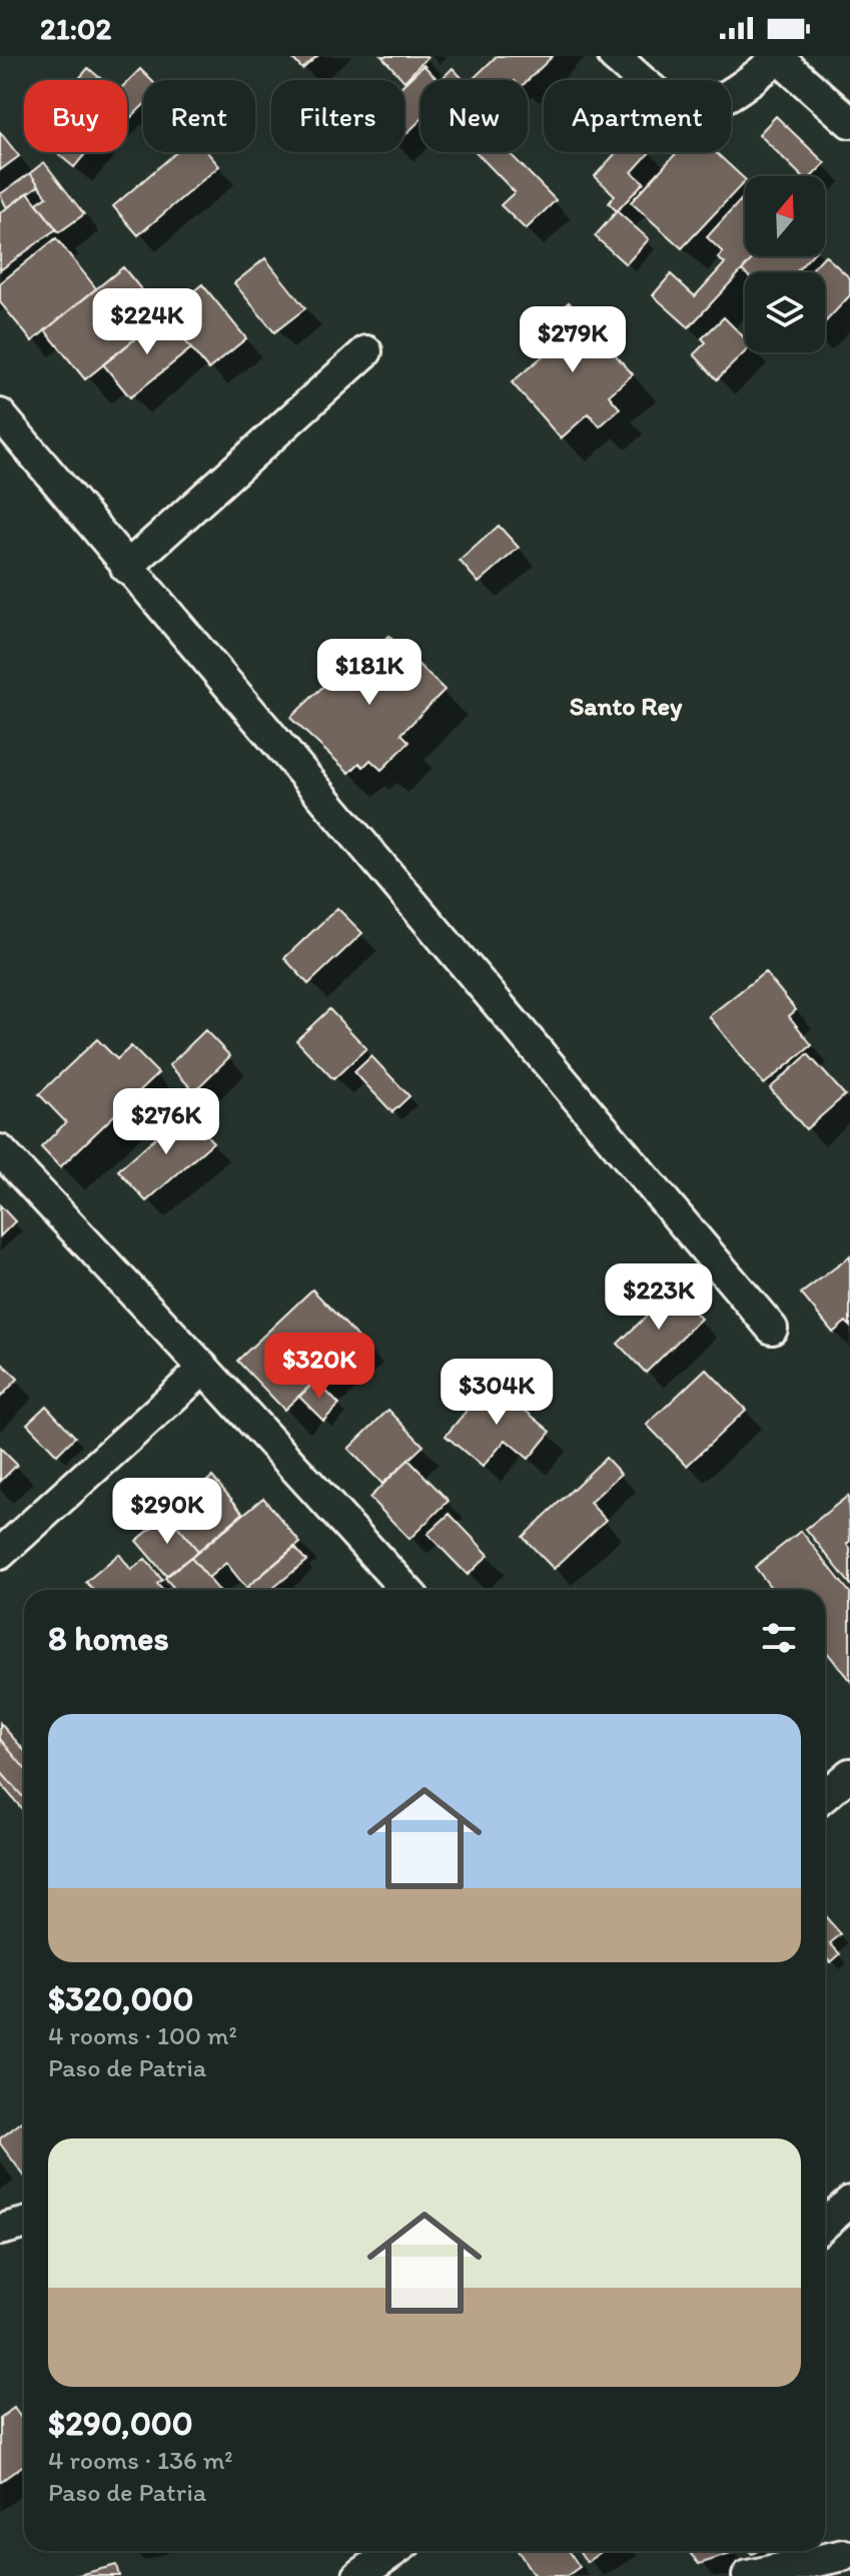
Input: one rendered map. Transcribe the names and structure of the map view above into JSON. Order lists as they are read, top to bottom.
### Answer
{
  "districts": ["Santo Rey"],
  "north": "top",
  "page": {
    "status": "21:02",
    "chip": [
      "Buy",
      "Rent",
      "Filters",
      "New",
      "Apartment"
    ],
    "price": [
      "$224K",
      "$279K",
      "$181K",
      "$276K",
      "$223K",
      "$320K",
      "$304K",
      "$290K"
    ],
    "heading": "8 homes",
    "list": [
      {
        "name": "$320,000",
        "note": "4 rooms · 100 m² · Paso de Patria"
      },
      {
        "name": "$290,000",
        "note": "4 rooms · 136 m² · Paso de Patria"
      }
    ]
  }
}
